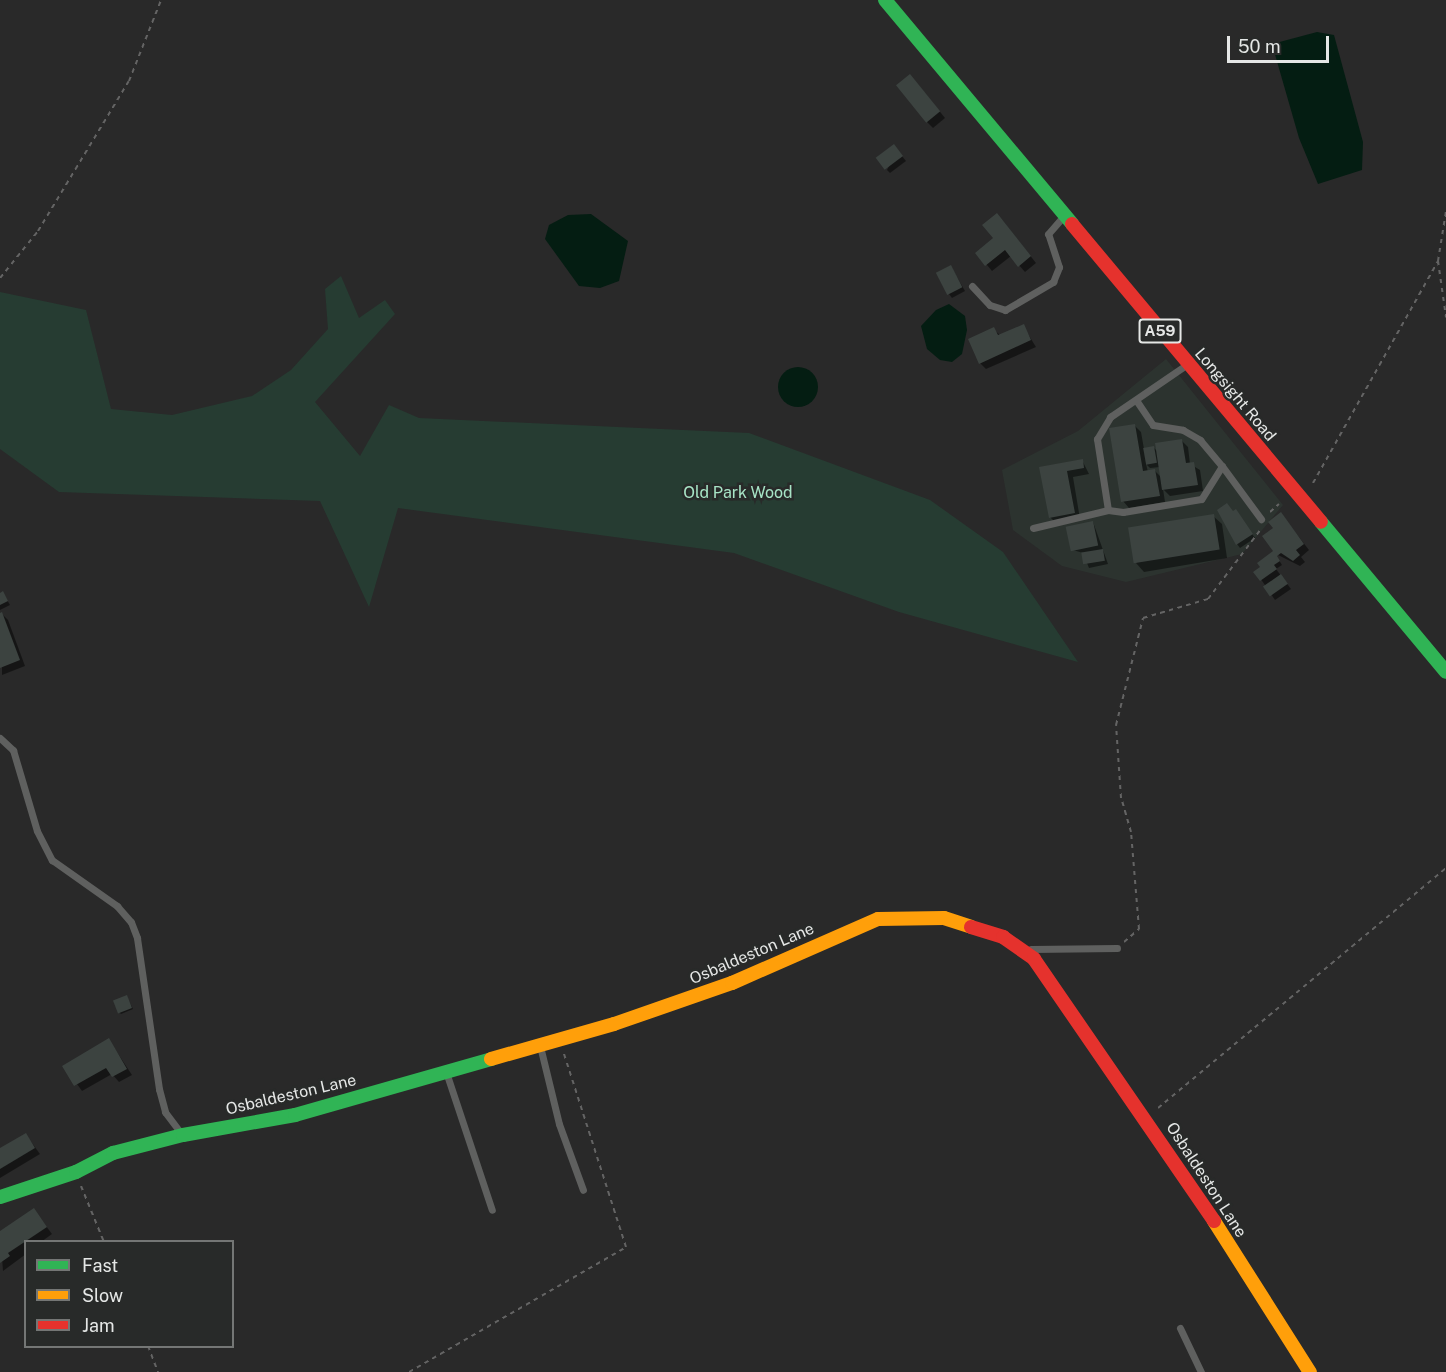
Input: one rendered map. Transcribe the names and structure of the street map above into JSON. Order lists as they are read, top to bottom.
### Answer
{
  "streets": {
    "main road": ["A59", "Longsight Road", "Osbaldeston Lane"]
  },
  "parks": ["Old Park Wood"],
  "legend": ["Fast", "Slow", "Jam"],
  "scale_bar": "50 m"
}
